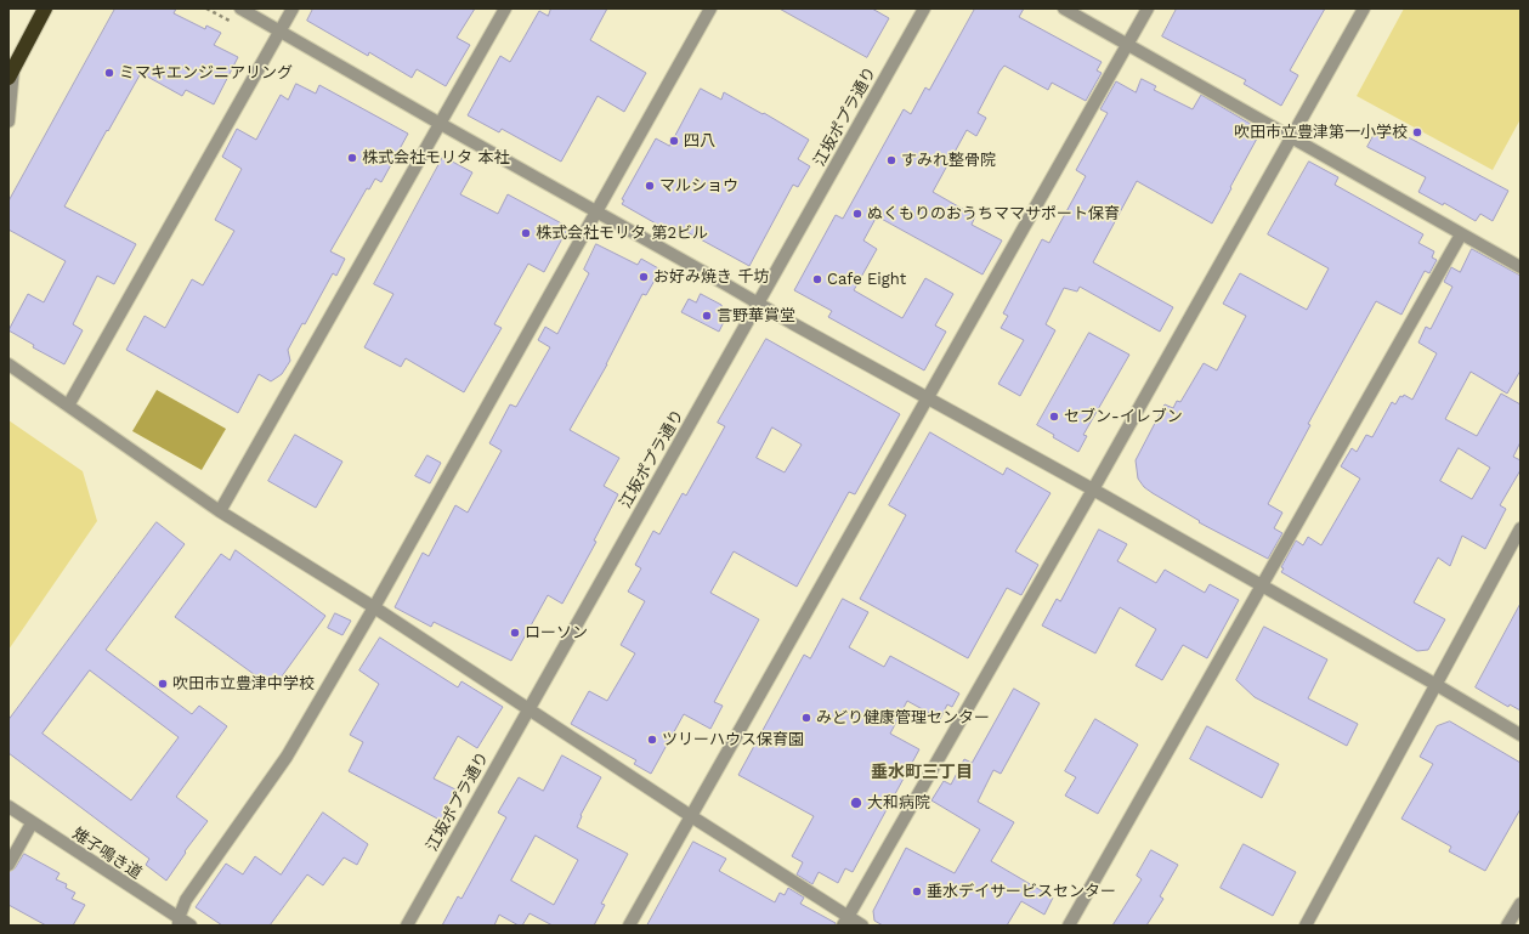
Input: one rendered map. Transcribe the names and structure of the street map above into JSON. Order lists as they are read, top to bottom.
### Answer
{
  "streets": {
    "street": ["江坂ポプラ通り", "雉子鳴き道"]
  },
  "districts": ["垂水町三丁目"],
  "places": [
    "ミマキエンジニアリング",
    "吹田市立豊津第一小学校",
    "四八",
    "株式会社モリタ 本社",
    "すみれ整骨院",
    "マルショウ",
    "ぬくもりのおうちママサポート保育",
    "株式会社モリタ 第2ビル",
    "お好み焼き 千坊",
    "Cafe Eight",
    "言野華賞堂",
    "セブン-イレブン",
    "ローソン",
    "吹田市立豊津中学校",
    "みどり健康管理センター",
    "ツリーハウス保育園",
    "大和病院",
    "垂水デイサービスセンター"
  ]
}
